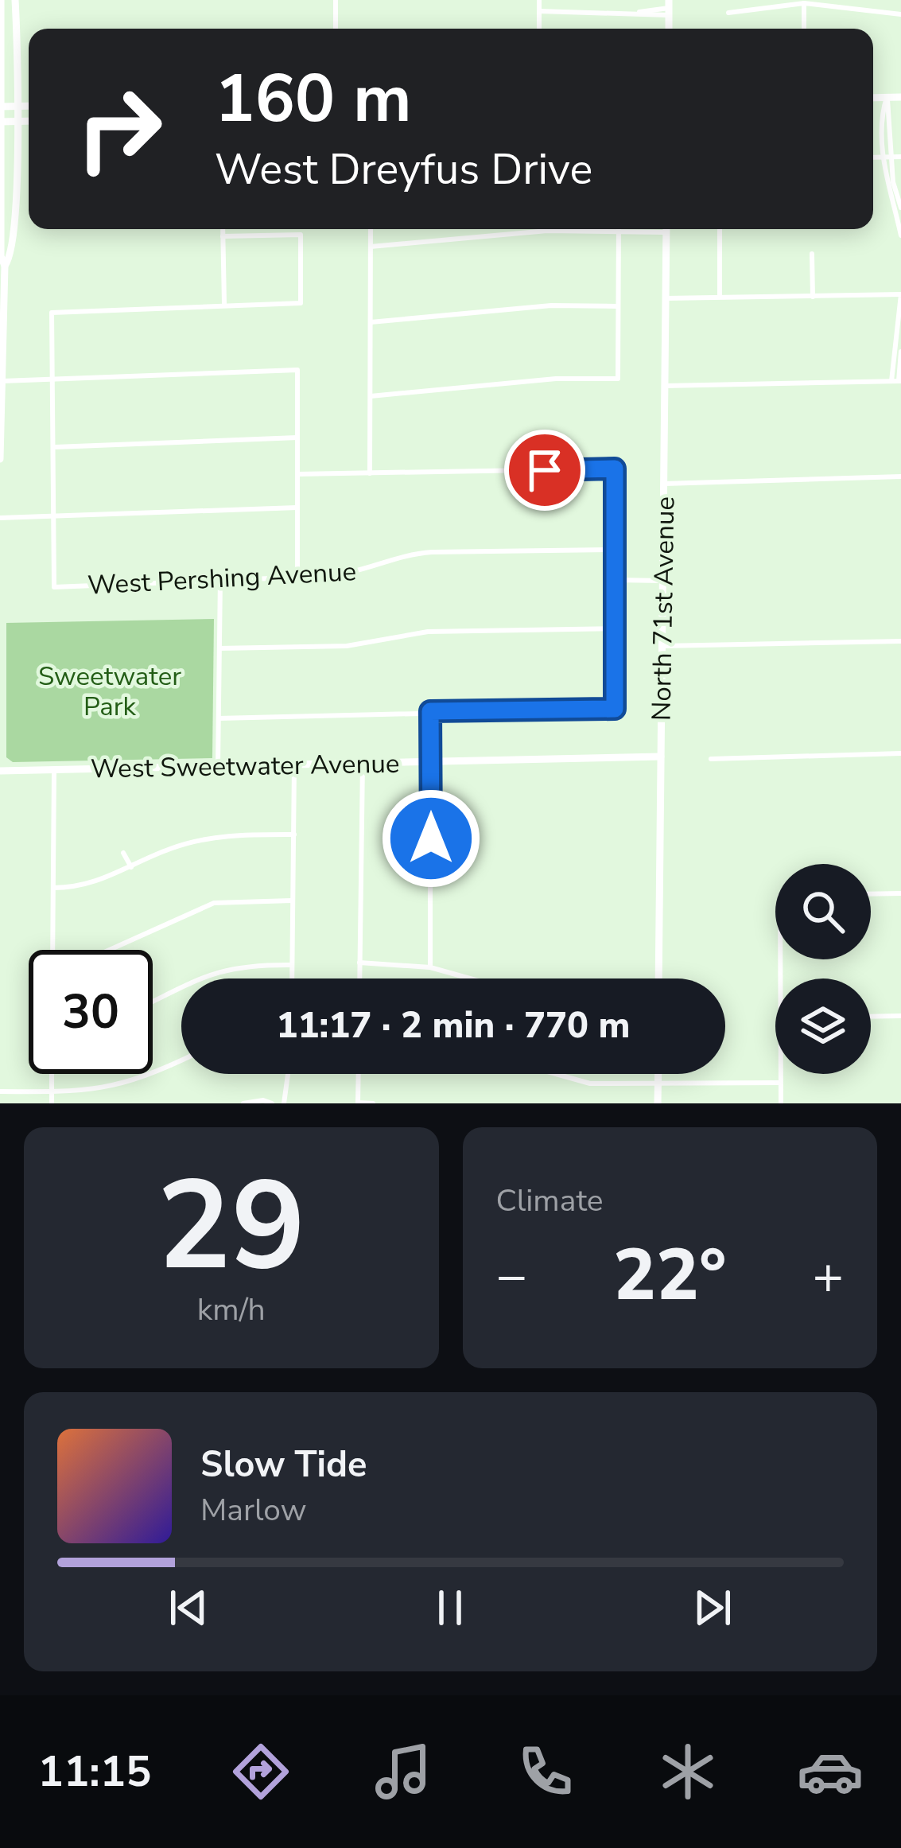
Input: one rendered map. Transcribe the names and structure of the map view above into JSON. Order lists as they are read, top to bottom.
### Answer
{
  "streets": {
    "street": ["West Pershing Avenue", "North 71st Avenue", "West Sweetwater Avenue"]
  },
  "crossings": [
    ["North 71st Avenue", "West Sweetwater Avenue"]
  ],
  "parks": ["Sweetwater Park"],
  "page": {
    "turn": ["160 m", "West Dreyfus Drive"],
    "limit": "30",
    "trip": "11:17 · 2 min · 770 m",
    "tile": [
      ["29", "km/h"],
      "Climate"
    ],
    "heat": ["−", "22°", "+"],
    "song": ["Slow Tide", "Marlow"],
    "tabs": "11:15"
  }
}
